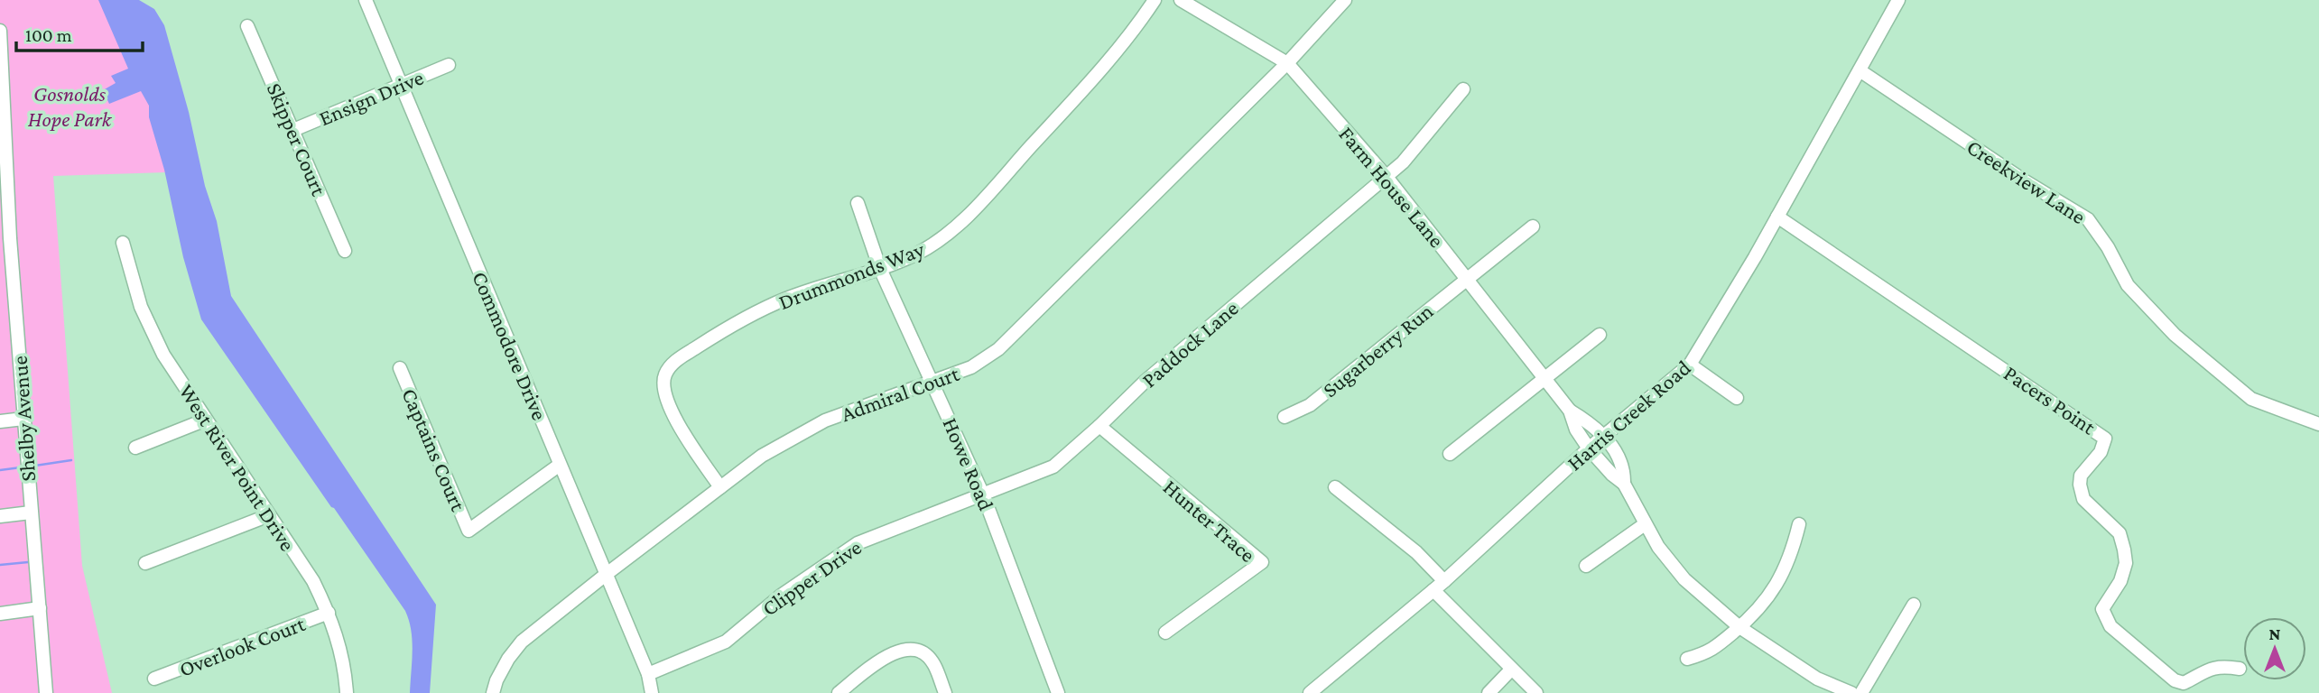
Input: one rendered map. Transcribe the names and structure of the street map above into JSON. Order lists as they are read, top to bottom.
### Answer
{
  "streets": {
    "street": [
      "Ensign Drive",
      "Skipper Court",
      "Creekview Lane",
      "Farm House Lane",
      "Drummonds Way",
      "Paddock Lane",
      "Commodore Drive",
      "Sugarberry Run",
      "Admiral Court",
      "Pacers Point",
      "Harris Creek Road",
      "Shelby Avenue",
      "Captains Court",
      "Howe Road",
      "West River Point Drive",
      "Hunter Trace",
      "Clipper Drive",
      "Overlook Court"
    ]
  },
  "crossings": [
    ["Ensign Drive", "Skipper Court"],
    ["Ensign Drive", "Commodore Drive"],
    ["Creekview Lane", "Harris Creek Road"],
    ["Farm House Lane", "Paddock Lane"],
    ["Farm House Lane", "Sugarberry Run"],
    ["Farm House Lane", "Admiral Court"],
    ["Farm House Lane", "Harris Creek Road"],
    ["Drummonds Way", "Admiral Court"],
    ["Drummonds Way", "Howe Road"],
    ["Paddock Lane", "Howe Road"],
    ["Paddock Lane", "Hunter Trace"],
    ["Paddock Lane", "Clipper Drive"],
    ["Commodore Drive", "Admiral Court"],
    ["Commodore Drive", "Captains Court"],
    ["Commodore Drive", "Clipper Drive"],
    ["Admiral Court", "Howe Road"],
    ["Pacers Point", "Harris Creek Road"],
    ["Howe Road", "Clipper Drive"],
    ["West River Point Drive", "Overlook Court"]
  ],
  "parks": ["Gosnolds Hope Park"],
  "scale_bar": "100 m",
  "north": "top"
}
